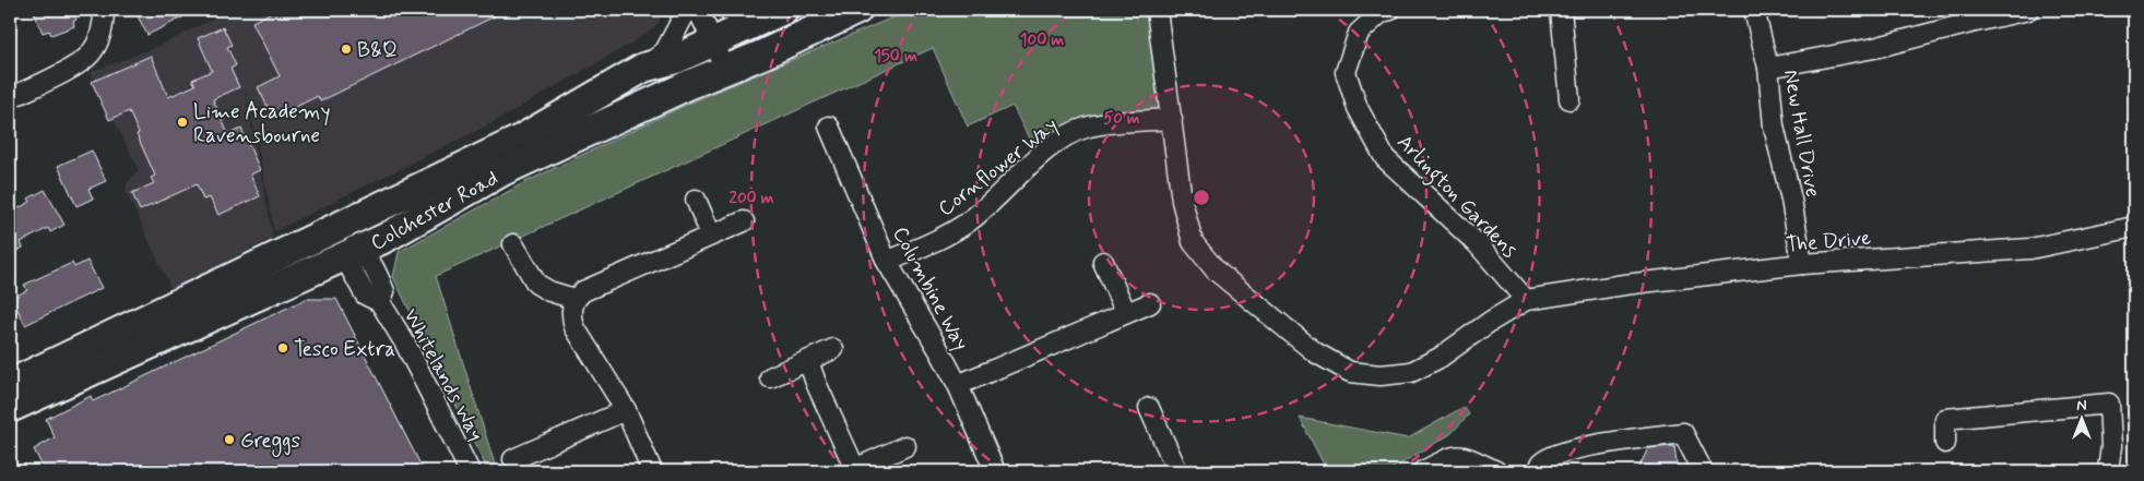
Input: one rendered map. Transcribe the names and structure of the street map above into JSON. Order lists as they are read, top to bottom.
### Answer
{
  "streets": {
    "highway": ["Colchester Road"],
    "street": [
      "New Hall Drive",
      "Cornflower Way",
      "Arlington Gardens",
      "The Drive",
      "Columbine Way",
      "Whitelands Way"
    ]
  },
  "crossings": [
    ["New Hall Drive", "The Drive"],
    ["Cornflower Way", "Columbine Way"],
    ["Arlington Gardens", "The Drive"],
    ["Colchester Road", "Whitelands Way"]
  ],
  "places": [
    "B&Q",
    "Lime Academy Ravensbourne",
    "Tesco Extra",
    "Greggs"
  ],
  "north": "top",
  "rings": [
    "100 m",
    "150 m",
    "50 m",
    "200 m"
  ]
}
